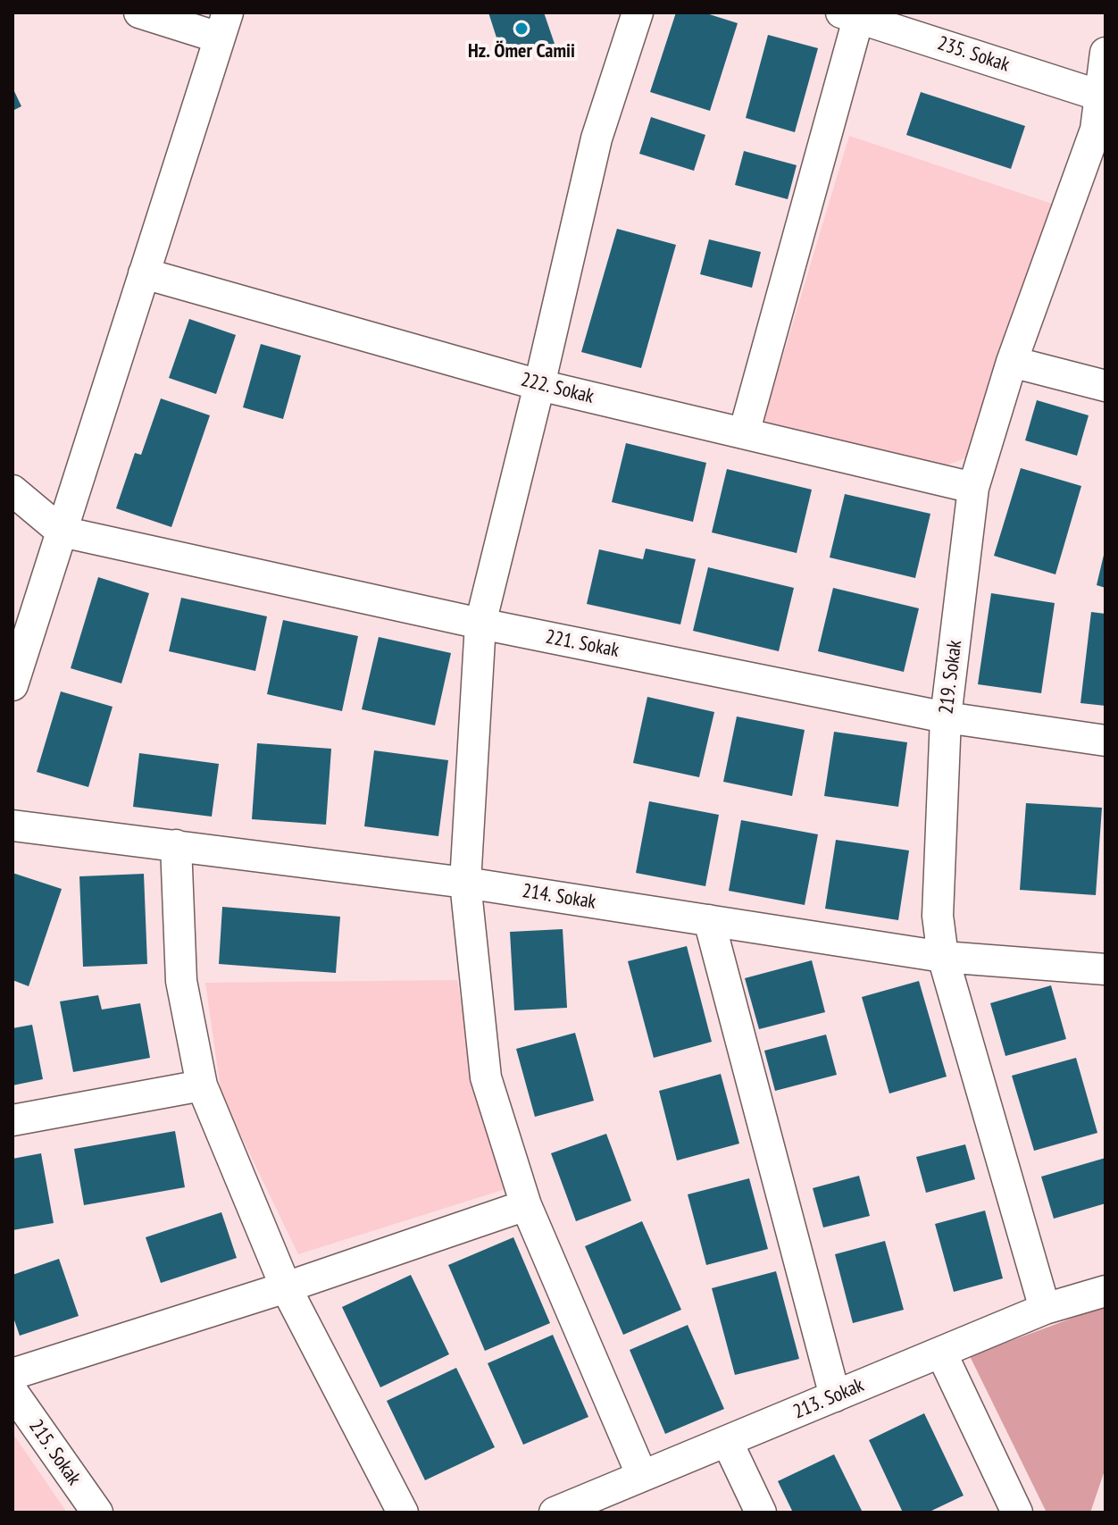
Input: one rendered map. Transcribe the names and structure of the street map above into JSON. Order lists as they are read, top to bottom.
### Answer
{
  "streets": {
    "street": [
      "235. Sokak",
      "222. Sokak",
      "221. Sokak",
      "219. Sokak",
      "214. Sokak",
      "213. Sokak",
      "215. Sokak"
    ]
  },
  "crossings": [
    ["235. Sokak", "219. Sokak"],
    ["222. Sokak", "219. Sokak"],
    ["221. Sokak", "219. Sokak"],
    ["219. Sokak", "214. Sokak"],
    ["219. Sokak", "213. Sokak"]
  ],
  "places": ["Hz. Ömer Camii"]
}
